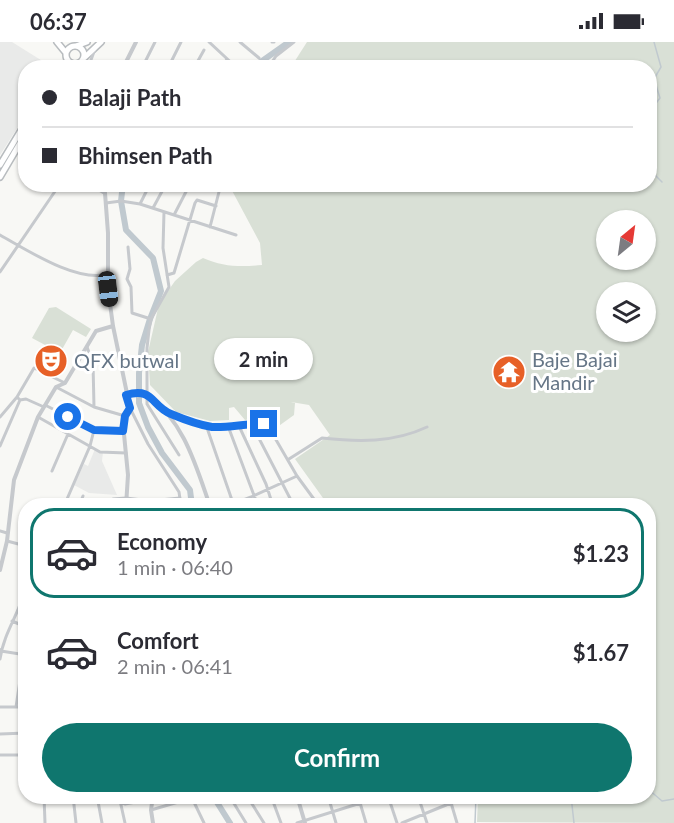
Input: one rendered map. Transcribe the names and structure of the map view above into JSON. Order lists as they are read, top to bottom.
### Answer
{
  "places": {
    "theatre": ["QFX butwal"],
    "temple": ["Baje Bajai Mandir"]
  },
  "north": "top right",
  "page": {
    "status": "06:37",
    "banner": ["Balaji Path", "Bhimsen Path"],
    "bubble": "2 min",
    "list": [
      {
        "name": "Economy",
        "note": "1 min · 06:40",
        "value": "$1.23"
      },
      {
        "name": "Comfort",
        "note": "2 min · 06:41",
        "value": "$1.67"
      }
    ],
    "buttons": "Confirm"
  }
}
